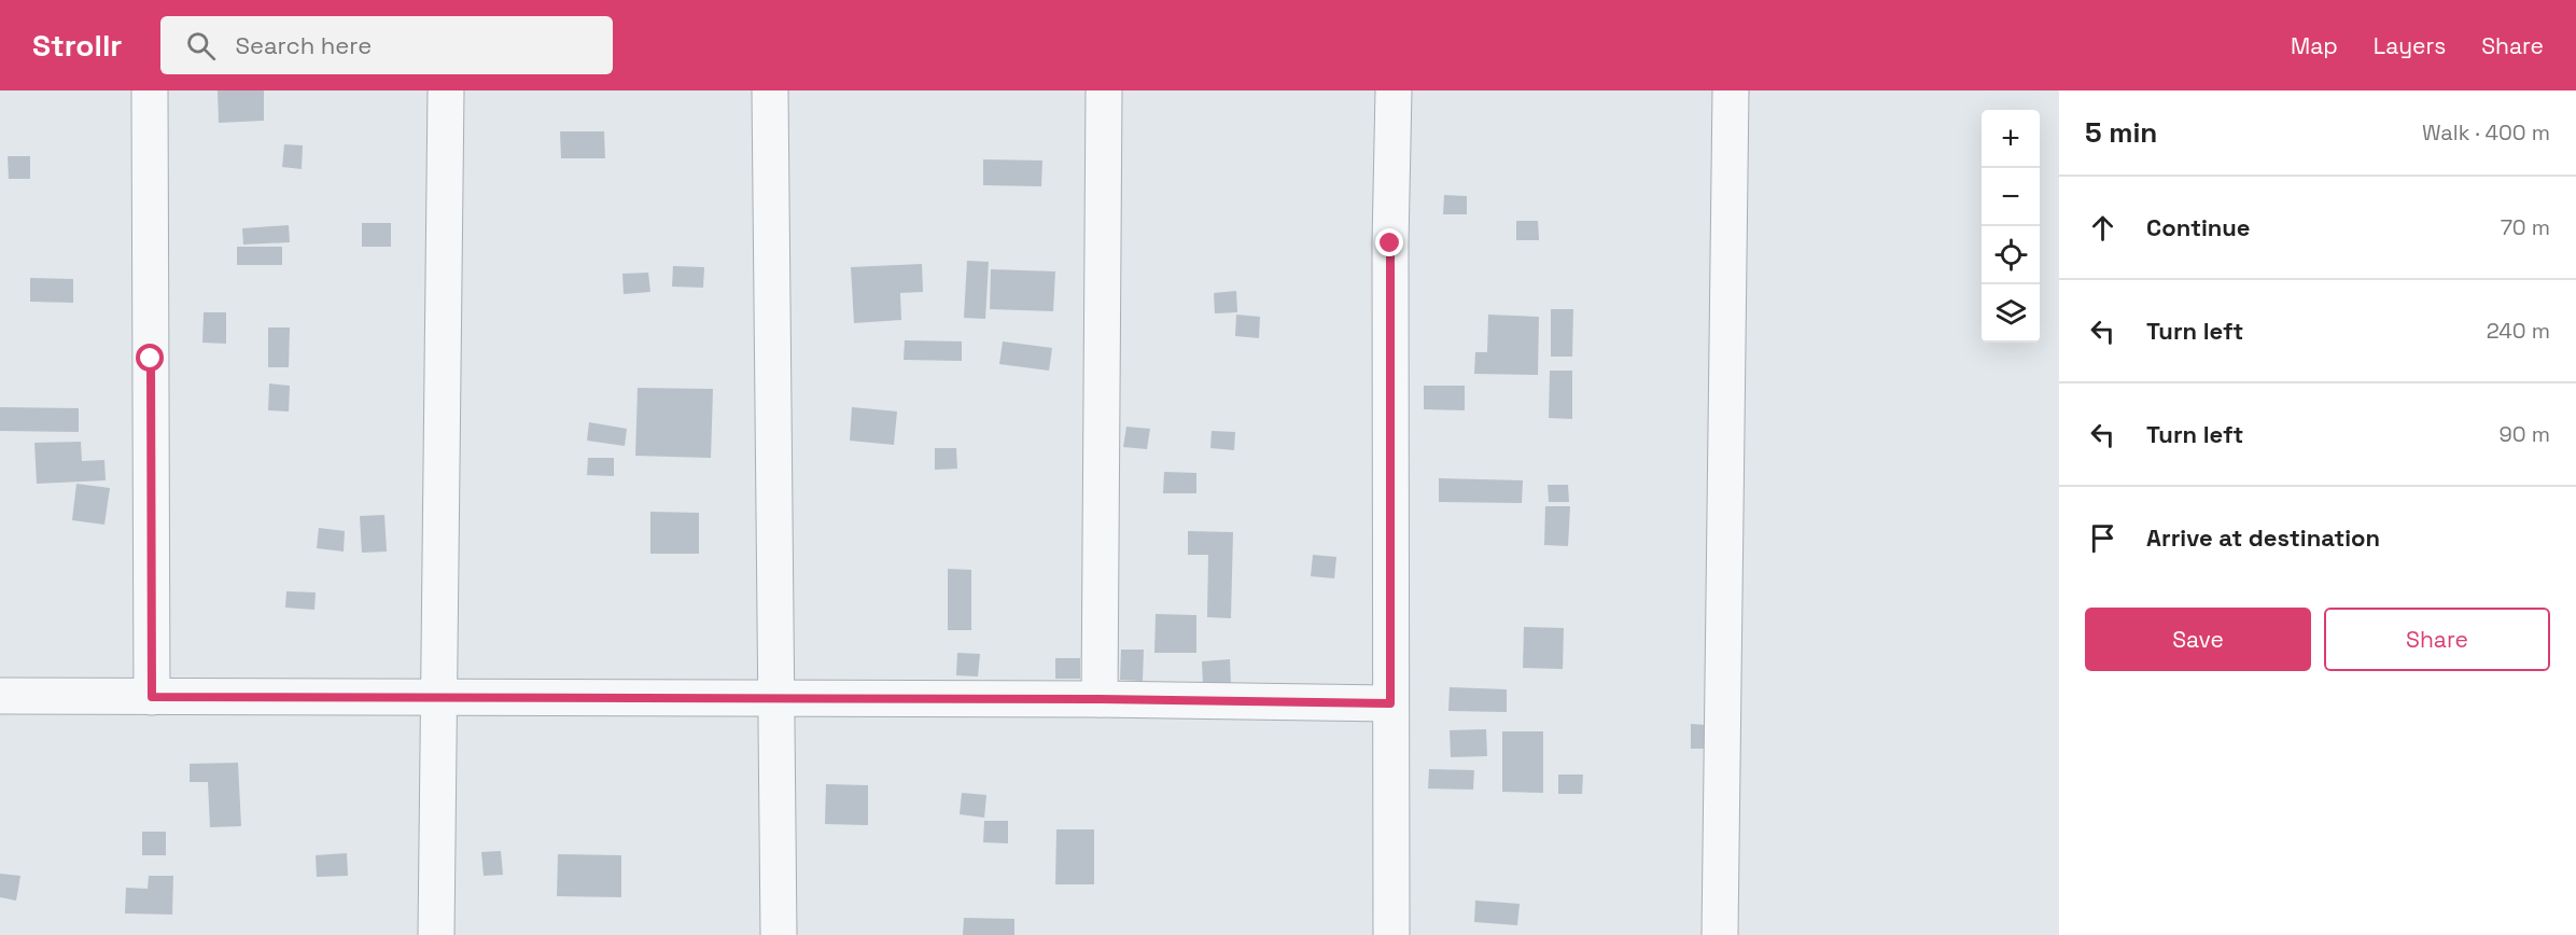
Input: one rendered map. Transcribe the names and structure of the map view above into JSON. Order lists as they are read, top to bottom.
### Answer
{
  "page": {
    "header": "Strollr",
    "search": "Search here",
    "nav": ["Map", "Layers", "Share"],
    "heading": ["5 min", "Walk · 400 m"],
    "map_buttons": ["+", "−"],
    "list": [
      ["Continue", "70 m"],
      ["Turn left", "240 m"],
      ["Turn left", "90 m"],
      "Arrive at destination"
    ],
    "buttons": ["Save", "Share"]
  }
}
